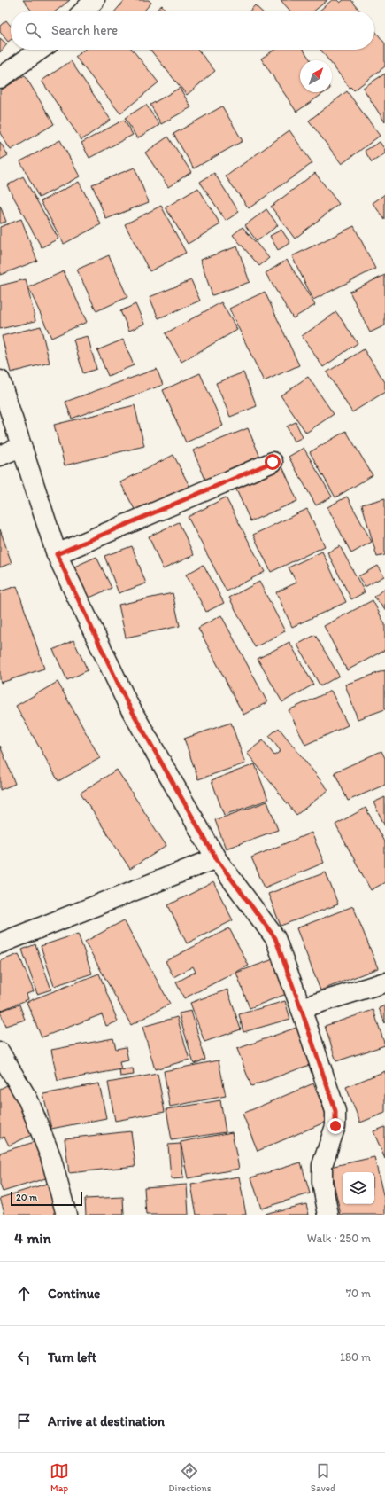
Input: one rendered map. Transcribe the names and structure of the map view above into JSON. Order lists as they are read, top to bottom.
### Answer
{
  "scale_bar": "20 m",
  "north": "top right",
  "page": {
    "search": "Search here",
    "scale": "20 m",
    "heading": ["4 min", "Walk · 250 m"],
    "list": [
      ["Continue", "70 m"],
      ["Turn left", "180 m"],
      "Arrive at destination"
    ],
    "nav": ["Map", "Directions", "Saved"]
  }
}
